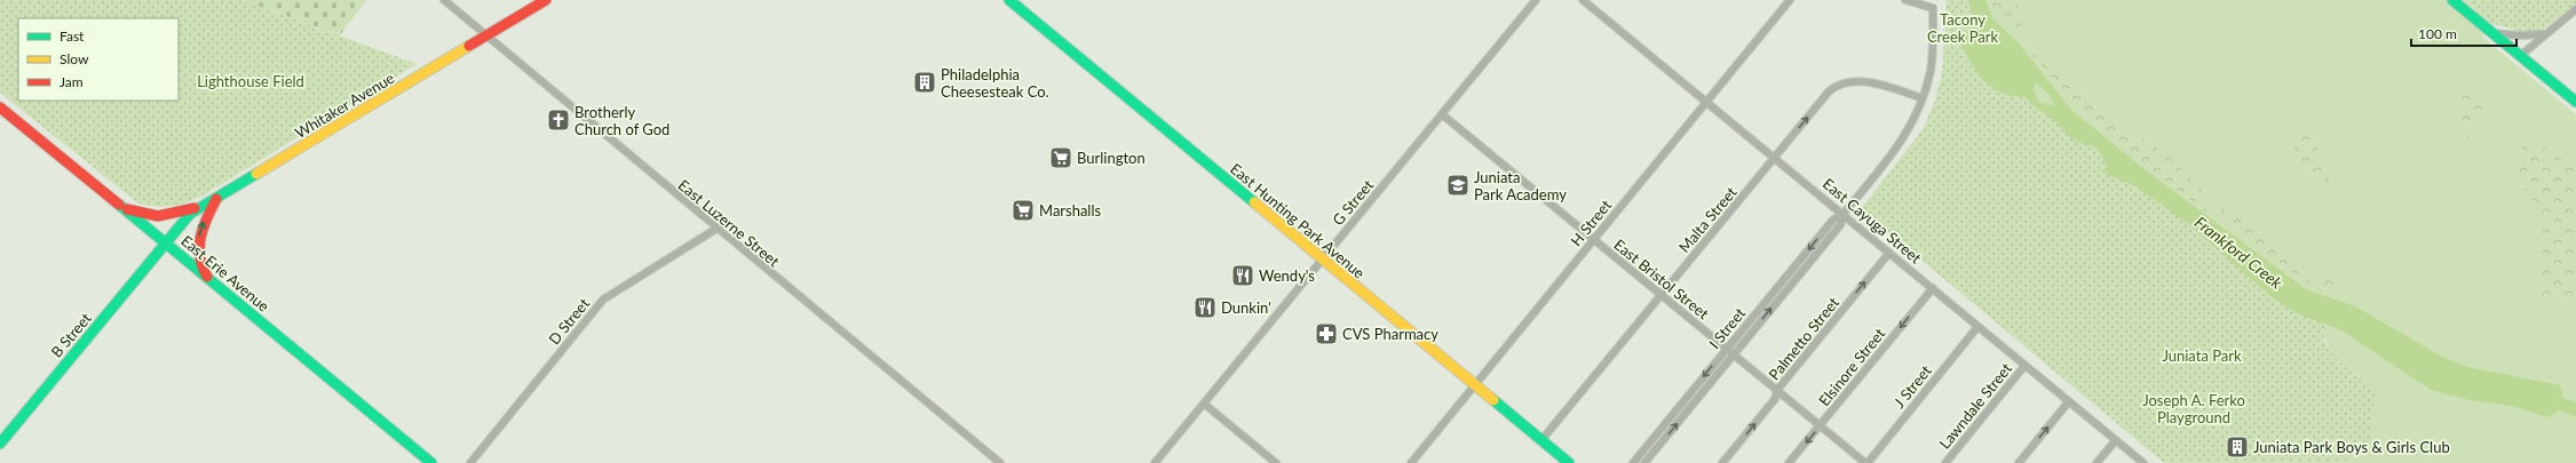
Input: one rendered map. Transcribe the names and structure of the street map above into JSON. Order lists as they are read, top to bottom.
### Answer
{
  "streets": {
    "main road": [
      "Whitaker Avenue",
      "East Hunting Park Avenue",
      "East Erie Avenue",
      "B Street"
    ],
    "street": [
      "G Street",
      "Malta Street",
      "East Cayuga Street",
      "East Luzerne Street",
      "H Street",
      "East Bristol Street",
      "D Street",
      "I Street",
      "Palmetto Street",
      "Elsinore Street",
      "J Street",
      "Lawndale Street"
    ]
  },
  "crossings": [
    ["Whitaker Avenue", "East Luzerne Street"],
    ["Whitaker Avenue", "East Erie Avenue"],
    ["Whitaker Avenue", "B Street"],
    ["G Street", "East Hunting Park Avenue"],
    ["G Street", "East Bristol Street"],
    ["Malta Street", "East Hunting Park Avenue"],
    ["Malta Street", "East Cayuga Street"],
    ["Malta Street", "East Bristol Street"],
    ["Malta Street", "I Street"],
    ["East Hunting Park Avenue", "H Street"],
    ["East Cayuga Street", "H Street"],
    ["East Cayuga Street", "I Street"],
    ["East Cayuga Street", "Palmetto Street"],
    ["East Cayuga Street", "Elsinore Street"],
    ["East Cayuga Street", "J Street"],
    ["East Cayuga Street", "Lawndale Street"],
    ["East Luzerne Street", "D Street"],
    ["H Street", "East Bristol Street"],
    ["East Erie Avenue", "B Street"],
    ["East Bristol Street", "I Street"],
    ["East Bristol Street", "Palmetto Street"],
    ["East Bristol Street", "Elsinore Street"],
    ["East Bristol Street", "J Street"]
  ],
  "one_way": ["Palmetto Street", "Elsinore Street"],
  "water": ["Frankford Creek"],
  "parks": [
    "Tacony Creek Park",
    "Lighthouse Field",
    "Juniata Park",
    "Joseph A. Ferko Playground"
  ],
  "places": {
    "building": ["Philadelphia Cheesesteak Co.", "Juniata Park Boys & Girls Club"],
    "church": ["Brotherly Church of God"],
    "supermarket": ["Burlington", "Marshalls"],
    "school or university": ["Juniata Park Academy"],
    "restaurant": ["Wendy's", "Dunkin'"],
    "pharmacy": ["CVS Pharmacy"]
  },
  "legend": ["Fast", "Slow", "Jam"],
  "scale_bar": "100 m"
}
